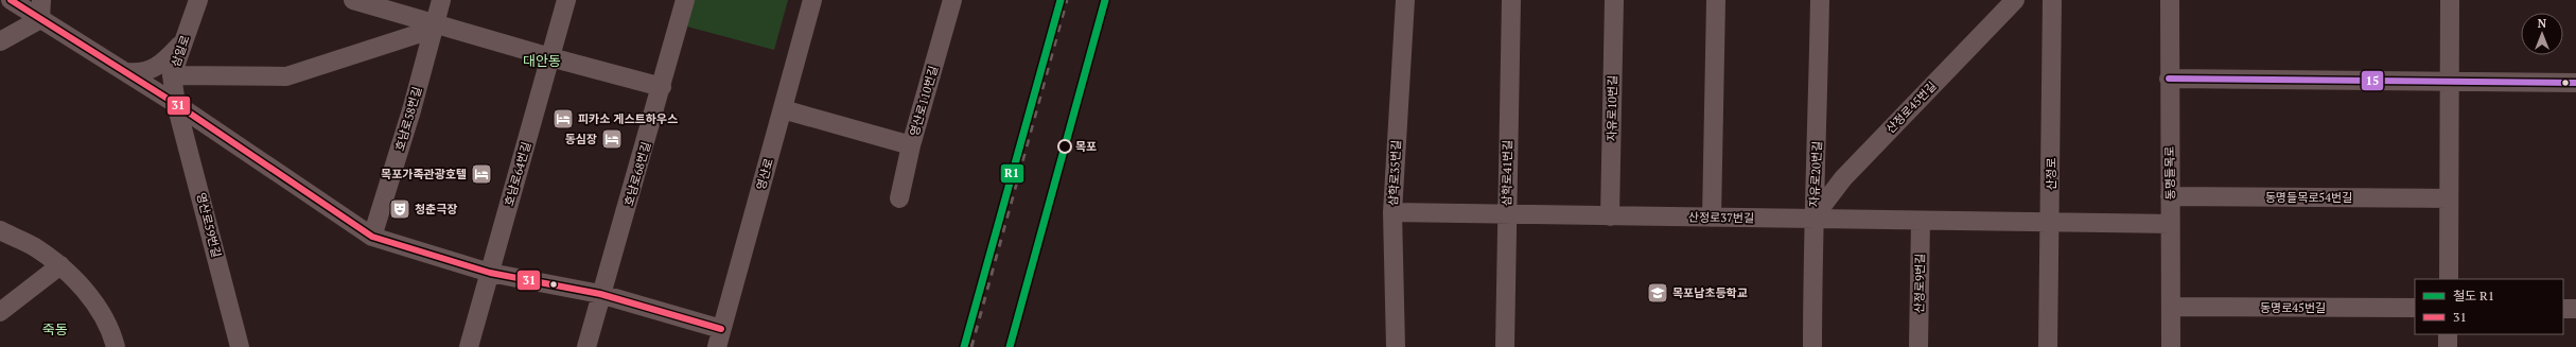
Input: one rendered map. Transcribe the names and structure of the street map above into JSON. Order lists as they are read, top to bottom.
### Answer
{
  "streets": {
    "street": [
      "삼일로",
      "영산로110번길",
      "산정로45번길",
      "자유로10번길",
      "호남로58번길",
      "삼학로35번길",
      "삼학로41번길",
      "동명들목로",
      "호남로64번길",
      "호남로68번길",
      "영산로",
      "자유로20번길",
      "산정로",
      "동명들목로54번길",
      "산정로37번길",
      "영산로59번길",
      "산정로9번길",
      "동명로45번길"
    ]
  },
  "crossings": [
    ["삼일로", "영산로59번길"],
    ["영산로110번길", "영산로"],
    ["산정로45번길", "자유로20번길"],
    ["산정로45번길", "산정로37번길"],
    ["자유로10번길", "산정로37번길"],
    ["삼학로35번길", "산정로37번길"],
    ["삼학로41번길", "산정로37번길"],
    ["동명들목로", "동명들목로54번길"],
    ["동명들목로", "산정로37번길"],
    ["동명들목로", "동명로45번길"],
    ["자유로20번길", "산정로37번길"],
    ["산정로", "산정로37번길"],
    ["산정로37번길", "산정로9번길"]
  ],
  "districts": ["대안동", "죽동"],
  "places": {
    "hotel": ["피카소 게스트하우스", "동심장", "목포가족관광호텔"],
    "other": ["목포"],
    "theatre": ["청춘극장"],
    "school or university": ["목포남초등학교"]
  },
  "lines": ["rail line R1", "transit line 31", "transit line 15"],
  "legend": ["철도 R1", "31"],
  "north": "top"
}
